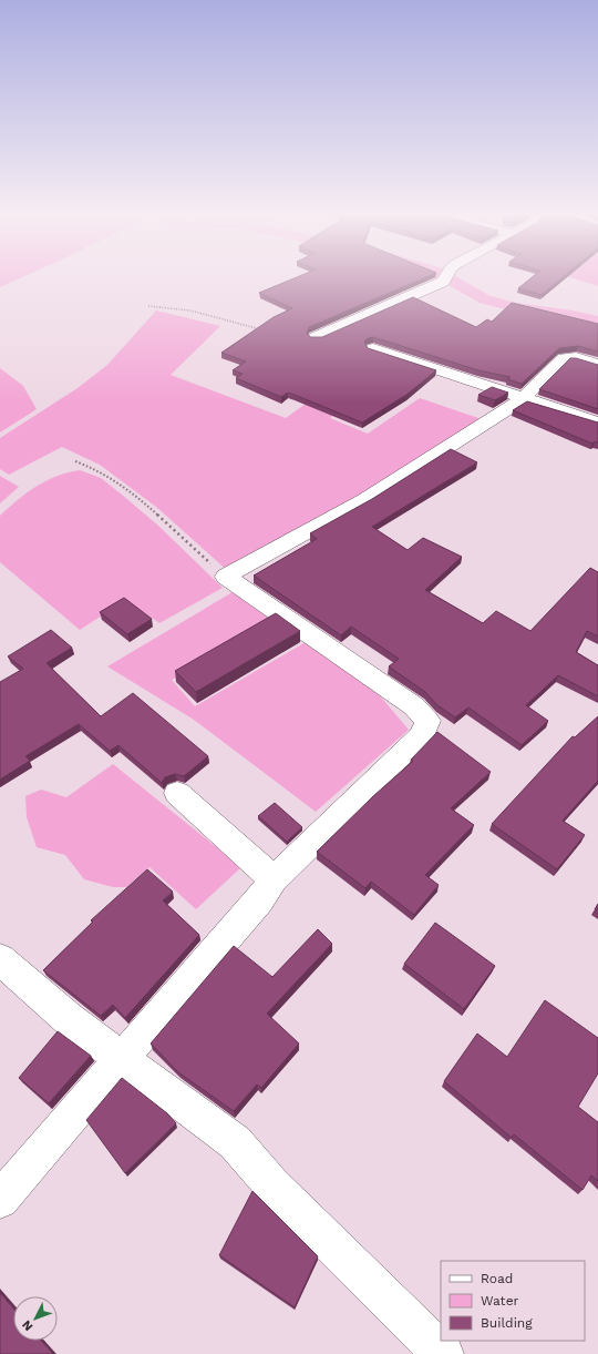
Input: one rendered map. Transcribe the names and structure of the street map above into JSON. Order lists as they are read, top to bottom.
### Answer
{
  "legend": ["Road", "Water", "Building"],
  "north": "bottom left"
}
